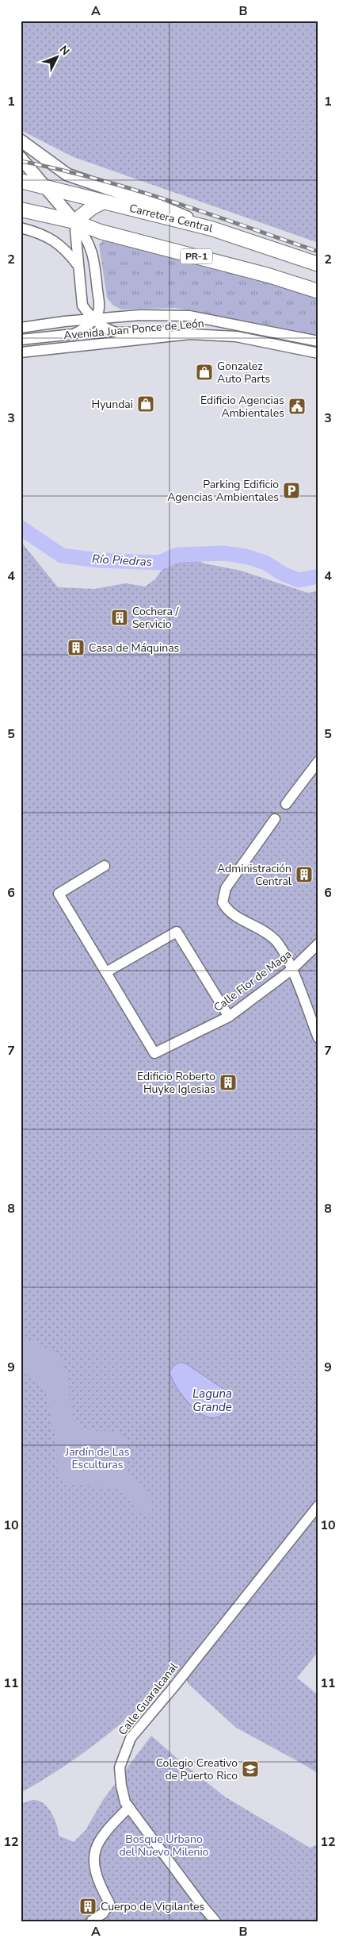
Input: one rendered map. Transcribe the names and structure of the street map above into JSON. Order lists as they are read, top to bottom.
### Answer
{
  "streets": {
    "highway": ["Carretera Central", "PR-1"],
    "street": ["Avenida Juan Ponce de León", "Calle Flor de Maga", "Calle Guaralcanal"]
  },
  "water": ["Río Piedras", "Laguna Grande"],
  "parks": ["Jardín de Las Esculturas", "Bosque Urbano del Nuevo Milenio"],
  "places": {
    "shop": ["Gonzalez Auto Parts", "Hyundai"],
    "public building": ["Edificio Agencias Ambientales"],
    "parking": ["Parking Edificio Agencias Ambientales"],
    "building": [
      "Cochera / Servicio",
      "Casa de Máquinas",
      "Administración Central",
      "Edificio Roberto Huyke Iglesias",
      "Cuerpo de Vigilantes"
    ],
    "school or university": ["Colegio Creativo de Puerto Rico"]
  },
  "north": "top right",
  "grid": {
    "columns": ["A", "B"],
    "rows": [
      "1",
      "2",
      "3",
      "4",
      "5",
      "6",
      "7",
      "8",
      "9",
      "10",
      "11",
      "12"
    ]
  }
}
